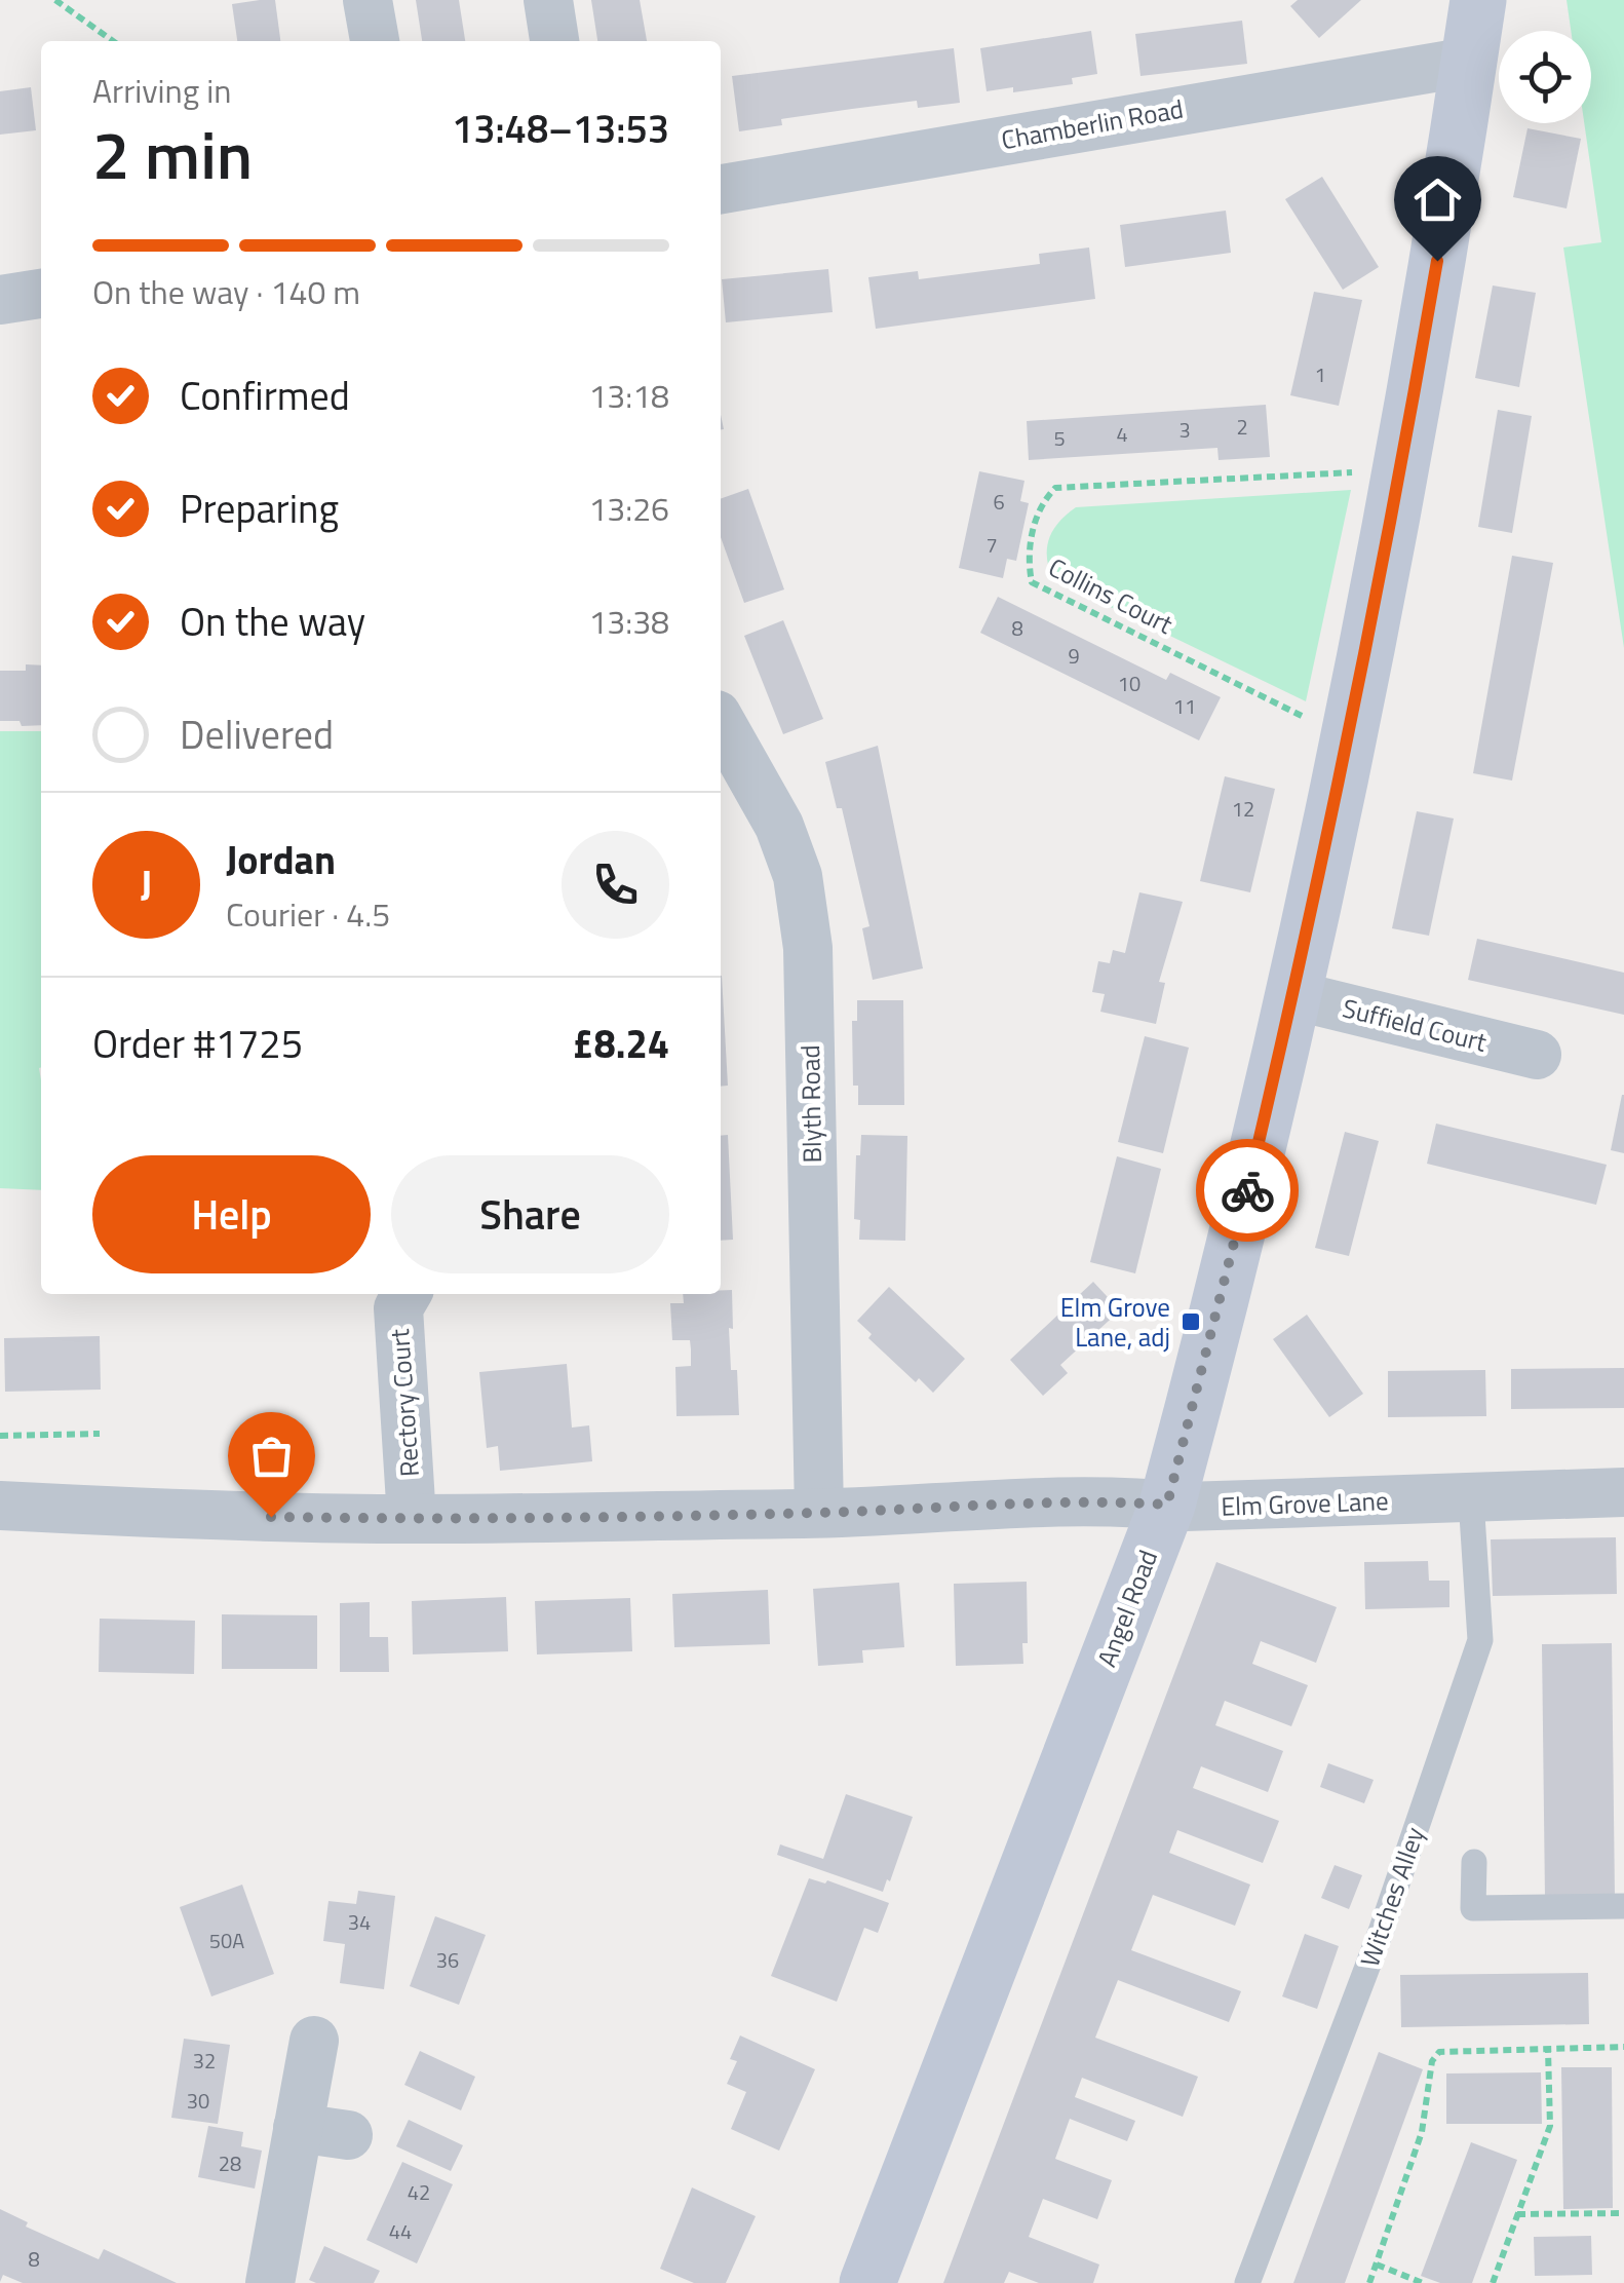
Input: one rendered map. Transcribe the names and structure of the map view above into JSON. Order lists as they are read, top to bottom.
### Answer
{
  "streets": {
    "street": [
      "Chamberlin Road",
      "Suffield Court",
      "Blyth Road",
      "Rectory Court",
      "Elm Grove Lane",
      "Angel Road"
    ],
    "lane": ["Witches Alley"],
    "path": ["Collins Court"]
  },
  "crossings": [
    ["Chamberlin Road", "Angel Road"],
    ["Collins Court", "Angel Road"],
    ["Suffield Court", "Angel Road"],
    ["Blyth Road", "Elm Grove Lane"],
    ["Rectory Court", "Elm Grove Lane"],
    ["Elm Grove Lane", "Angel Road"],
    ["Elm Grove Lane", "Witches Alley"]
  ],
  "places": {
    "transit": ["Elm Grove Lane, adj"]
  },
  "house_numbers": [
    "1",
    "2",
    "3",
    "4",
    "5",
    "6",
    "7",
    "8",
    "9",
    "10",
    "11",
    "12",
    "34",
    "50A",
    "36",
    "32",
    "30",
    "28",
    "42",
    "44",
    "8"
  ],
  "page": {
    "heading": ["2 min", "Arriving in", "13:48–13:53"],
    "panel": [
      "Jordan",
      "Courier · 4.5",
      "Order #1725",
      "£8.24"
    ],
    "bar": "On the way · 140 m",
    "list": [
      ["Confirmed", "13:18"],
      ["Preparing", "13:26"],
      ["On the way", "13:38"],
      "Delivered"
    ],
    "round": "J",
    "buttons": ["Help", "Share"]
  }
}
